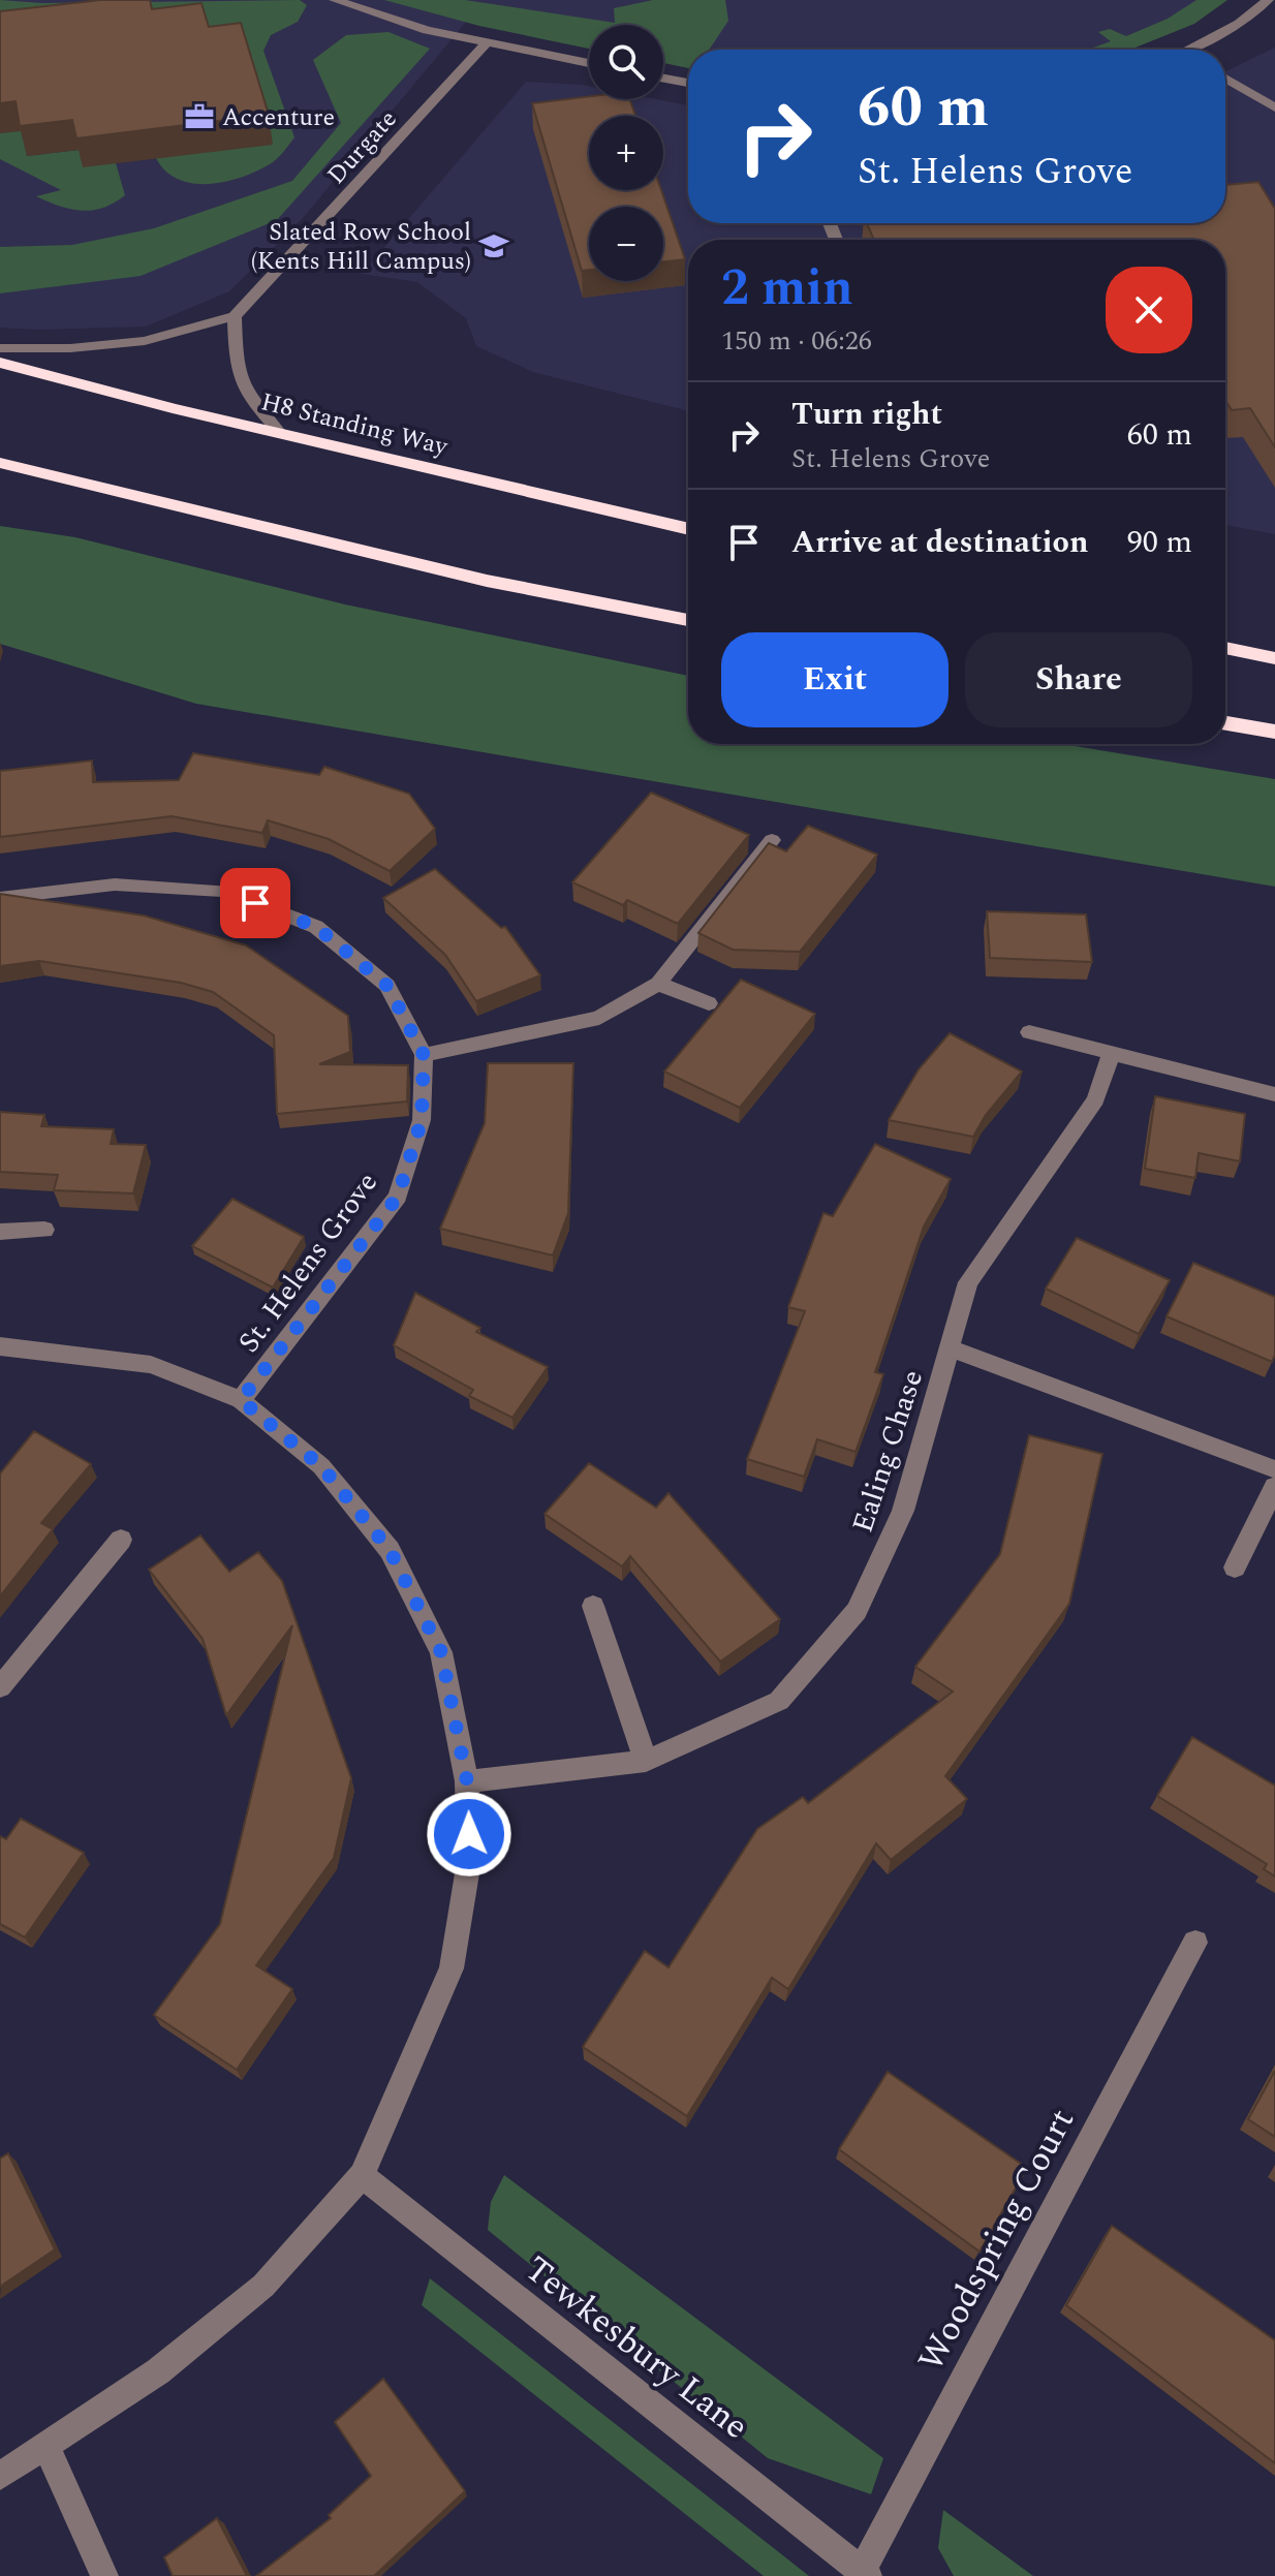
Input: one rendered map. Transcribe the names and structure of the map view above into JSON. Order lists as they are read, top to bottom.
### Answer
{
  "streets": {
    "highway": ["H8 Standing Way"],
    "street": [
      "Durgate",
      "St. Helens Grove",
      "Ealing Chase",
      "Woodspring Court",
      "Tewkesbury Lane"
    ]
  },
  "crossings": [
    ["Woodspring Court", "Tewkesbury Lane"]
  ],
  "places": {
    "office": ["Accenture"],
    "school or university": ["Slated Row School (Kents Hill Campus)"]
  },
  "page": {
    "map_buttons": ["+", "−"],
    "turn": ["60 m", "St. Helens Grove"],
    "heading": ["2 min", "150 m · 06:26"],
    "list": [
      {
        "name": "Turn right",
        "note": "St. Helens Grove",
        "value": "60 m"
      },
      {
        "name": "Arrive at destination",
        "value": "90 m"
      }
    ],
    "buttons": ["Exit", "Share"]
  }
}
